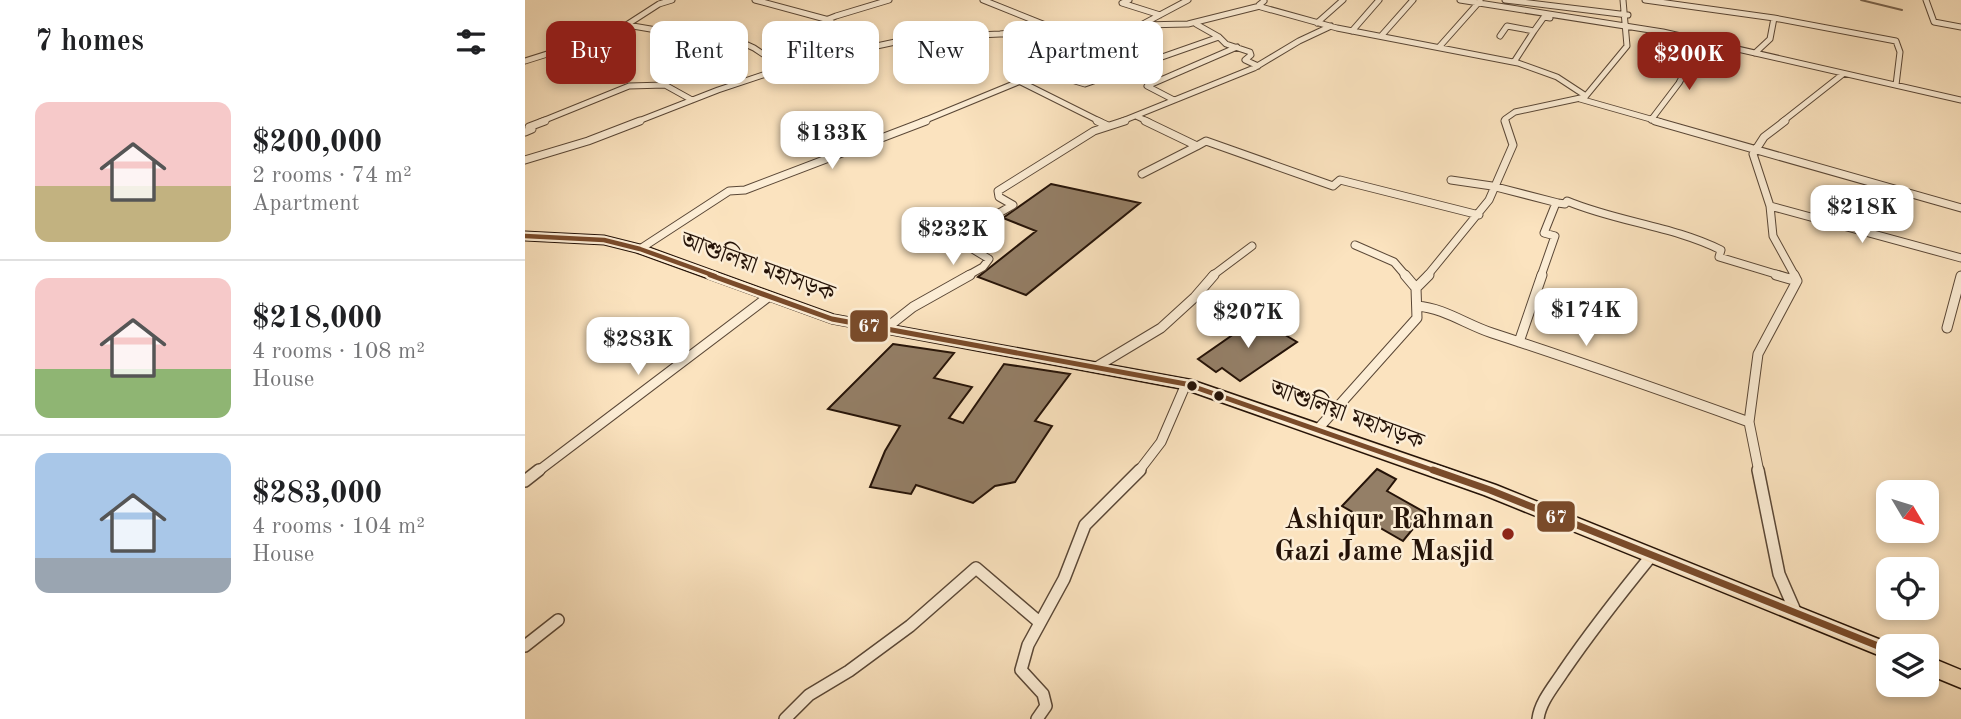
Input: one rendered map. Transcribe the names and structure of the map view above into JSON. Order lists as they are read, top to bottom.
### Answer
{
  "streets": {
    "highway": ["আশুলিয়া মহাসড়ক"]
  },
  "places": ["Ashiqur Rahman Gazi Jame Masjid"],
  "lines": ["transit line 67"],
  "north": "bottom right",
  "page": {
    "heading": "7 homes",
    "chip": [
      "Buy",
      "Rent",
      "Filters",
      "New",
      "Apartment"
    ],
    "price": [
      "$200K",
      "$133K",
      "$218K",
      "$232K",
      "$174K",
      "$207K",
      "$283K"
    ],
    "list": [
      {
        "name": "$200,000",
        "note": "2 rooms · 74 m² · Apartment"
      },
      {
        "name": "$218,000",
        "note": "4 rooms · 108 m² · House"
      },
      {
        "name": "$283,000",
        "note": "4 rooms · 104 m² · House"
      }
    ]
  }
}
